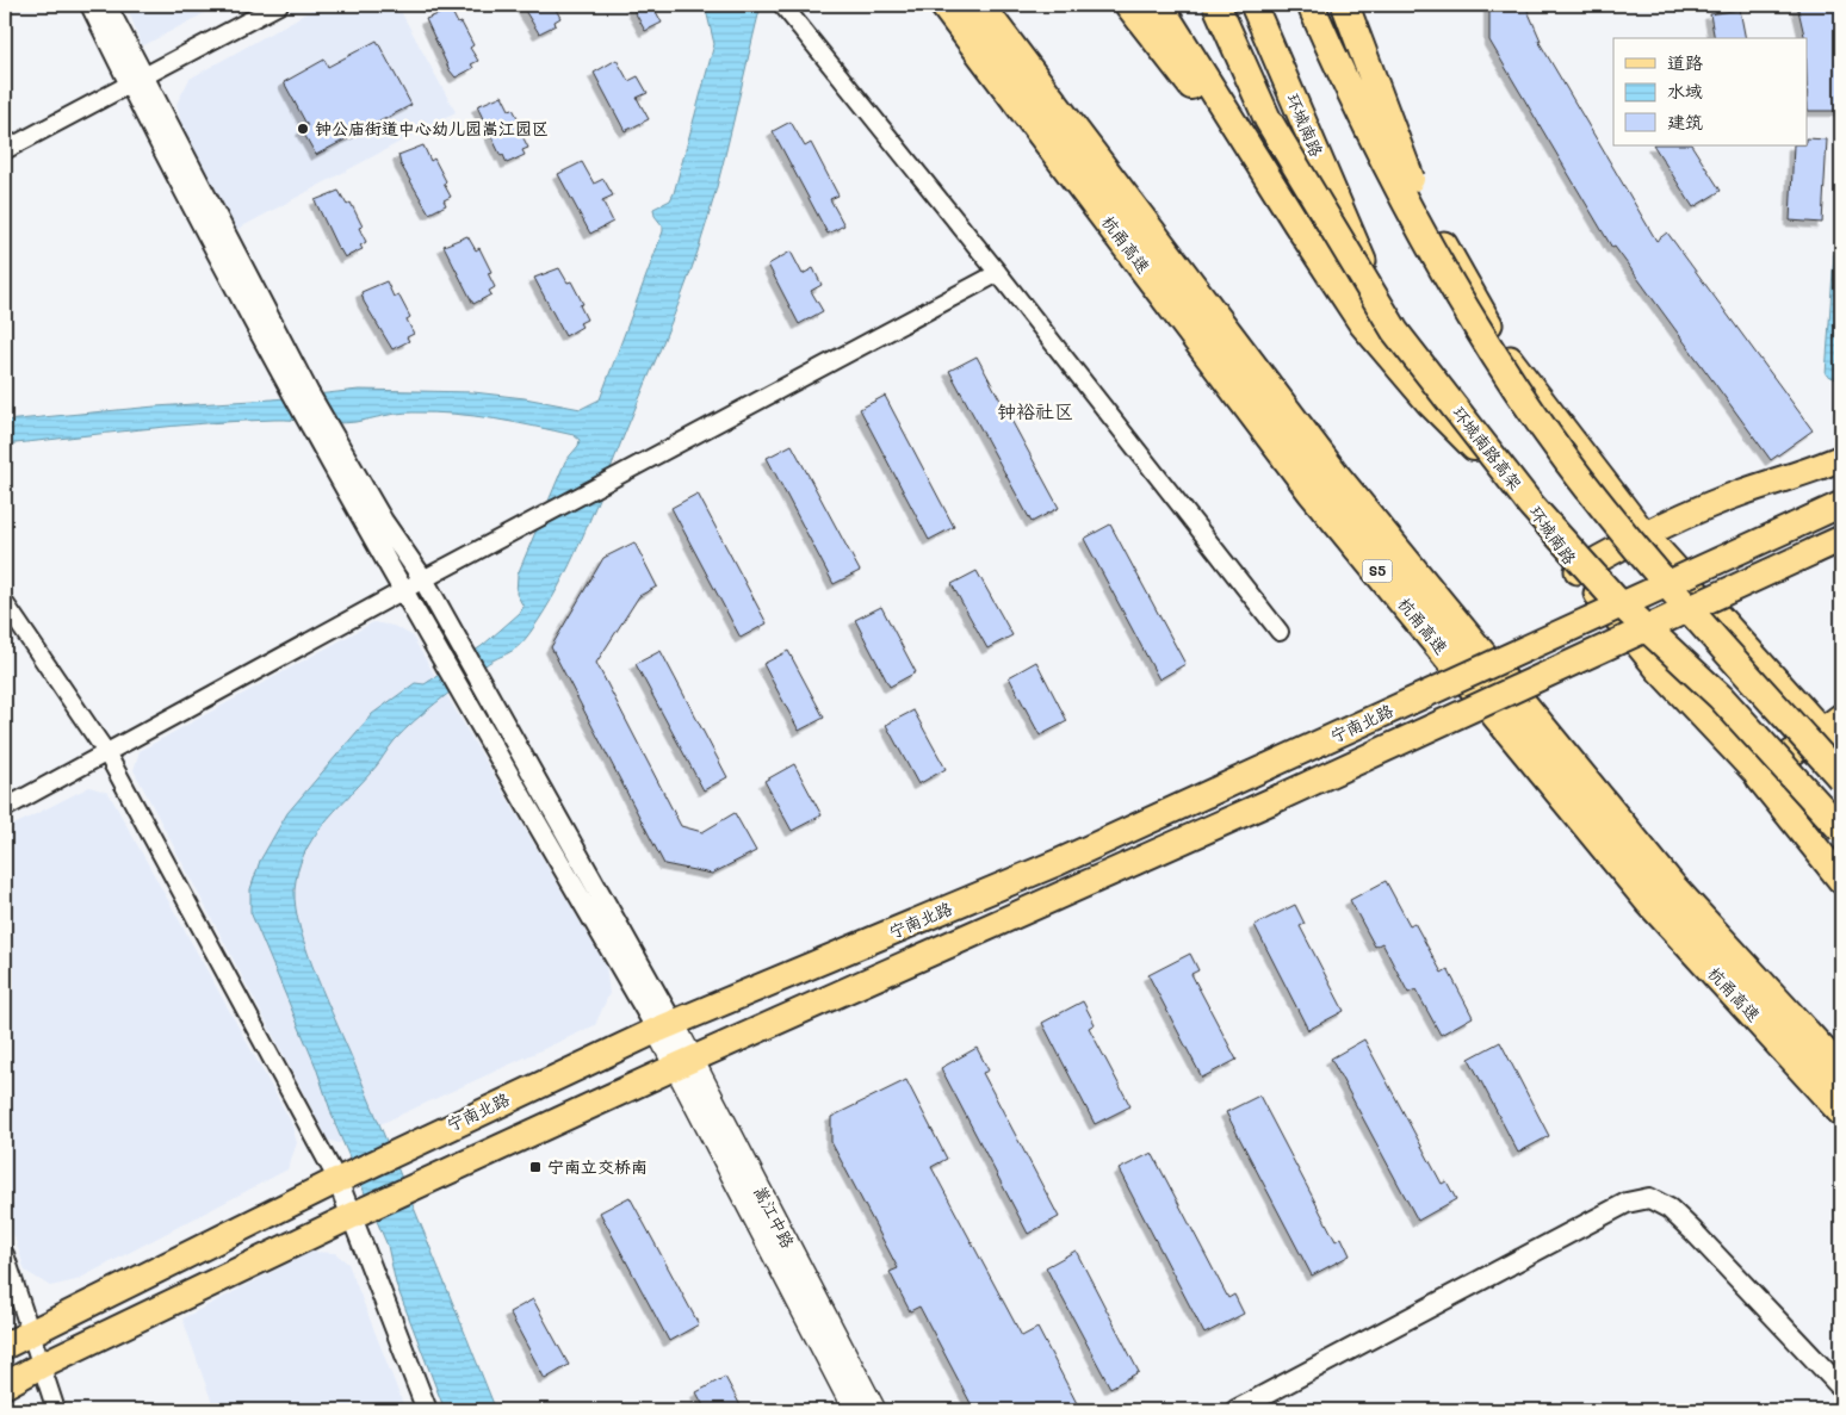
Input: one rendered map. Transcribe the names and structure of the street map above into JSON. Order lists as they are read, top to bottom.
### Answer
{
  "streets": {
    "highway": ["杭甬高速", "环城南路高架", "S5"],
    "main road": ["环城南路", "宁南北路", "嵩江中路"]
  },
  "crossings": [
    ["宁南北路", "嵩江中路"]
  ],
  "districts": ["钟裕社区"],
  "places": {
    "other": ["钟公庙街道中心幼儿园嵩江园区"],
    "transit": ["宁南立交桥南"]
  },
  "legend": ["道路", "水域", "建筑"]
}
